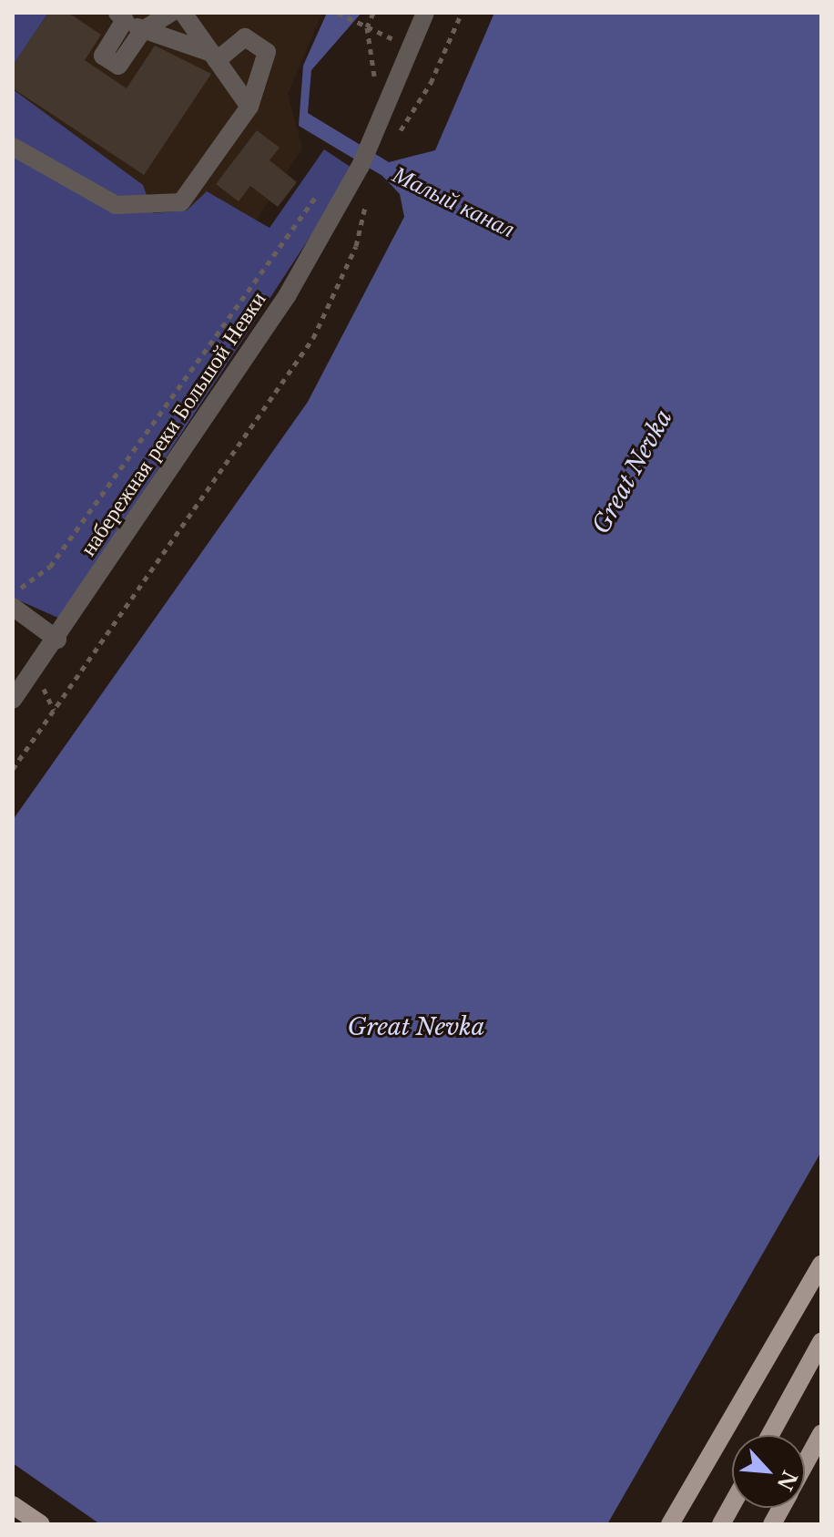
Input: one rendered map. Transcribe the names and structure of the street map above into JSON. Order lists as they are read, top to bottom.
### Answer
{
  "streets": {
    "street": ["набережная реки Большой Невки"]
  },
  "water": ["Малый канал", "Great Nevka"],
  "north": "bottom right"
}
